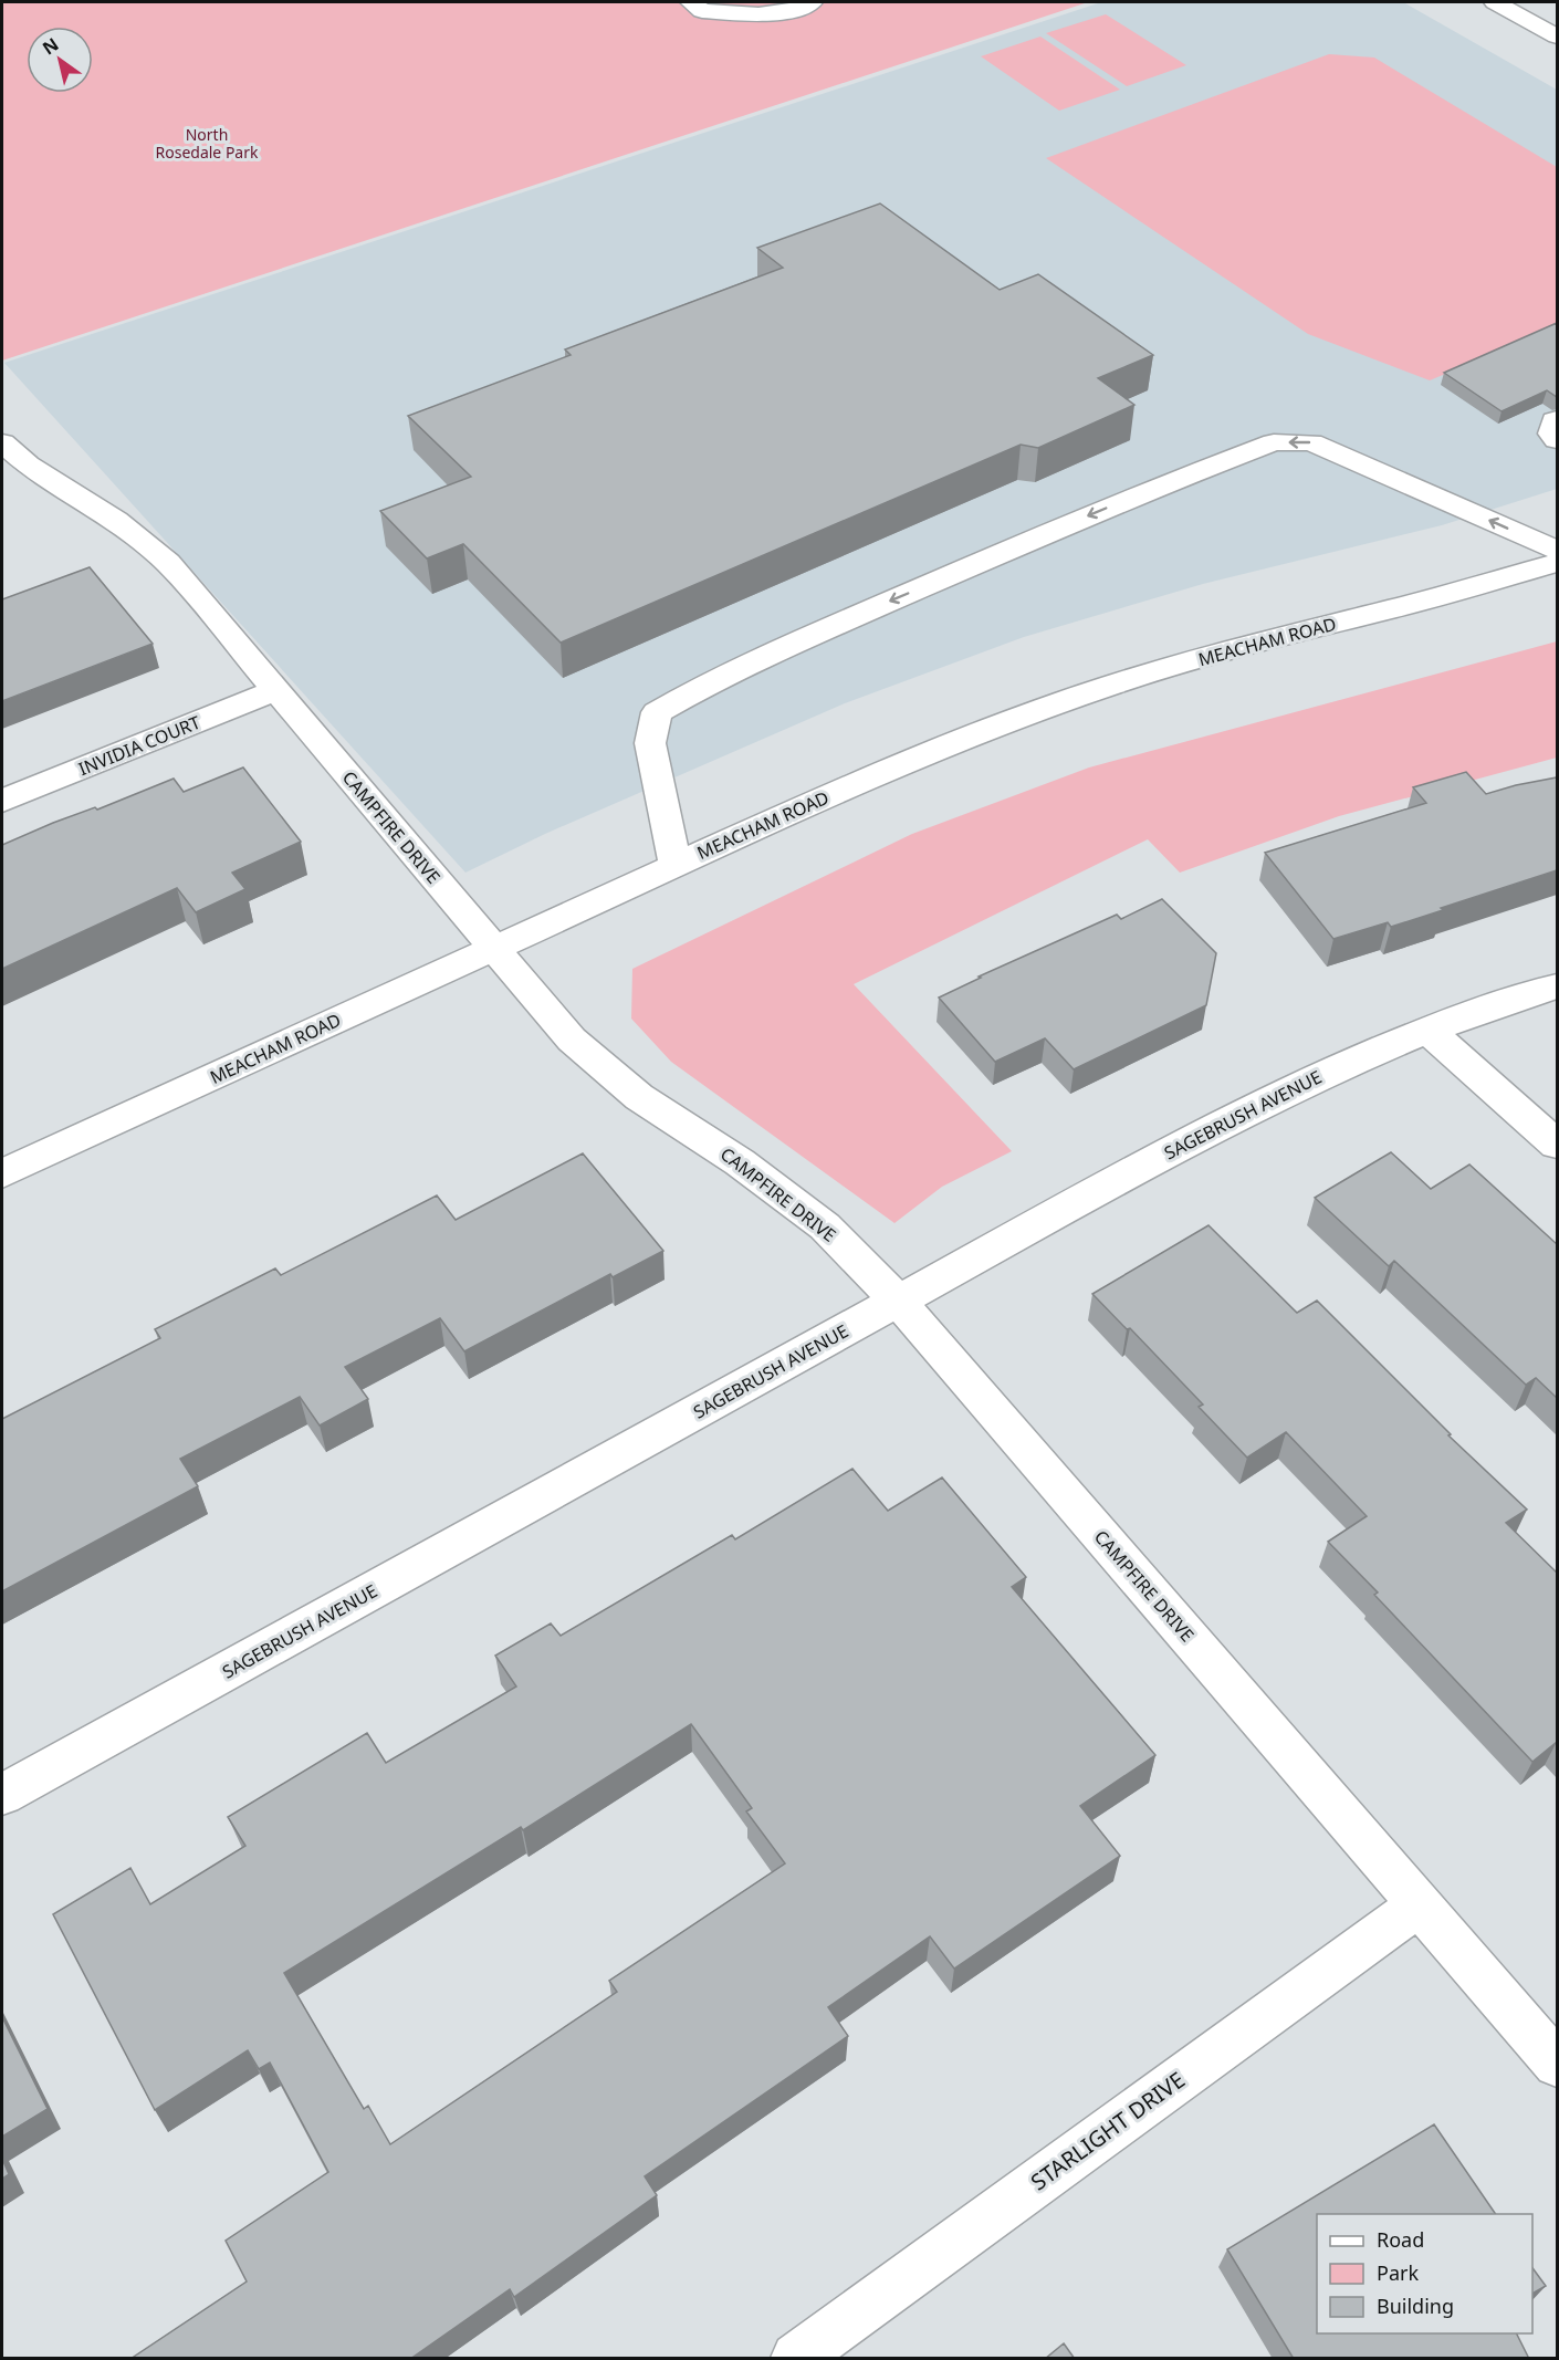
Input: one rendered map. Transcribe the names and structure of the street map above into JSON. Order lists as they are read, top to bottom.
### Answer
{
  "streets": {
    "street": [
      "MEACHAM ROAD",
      "INVIDIA COURT",
      "CAMPFIRE DRIVE",
      "SAGEBRUSH AVENUE",
      "STARLIGHT DRIVE"
    ]
  },
  "crossings": [
    ["MEACHAM ROAD", "CAMPFIRE DRIVE"],
    ["INVIDIA COURT", "CAMPFIRE DRIVE"],
    ["CAMPFIRE DRIVE", "SAGEBRUSH AVENUE"],
    ["CAMPFIRE DRIVE", "STARLIGHT DRIVE"]
  ],
  "parks": ["North Rosedale Park"],
  "legend": ["Road", "Park", "Building"],
  "north": "top left"
}
